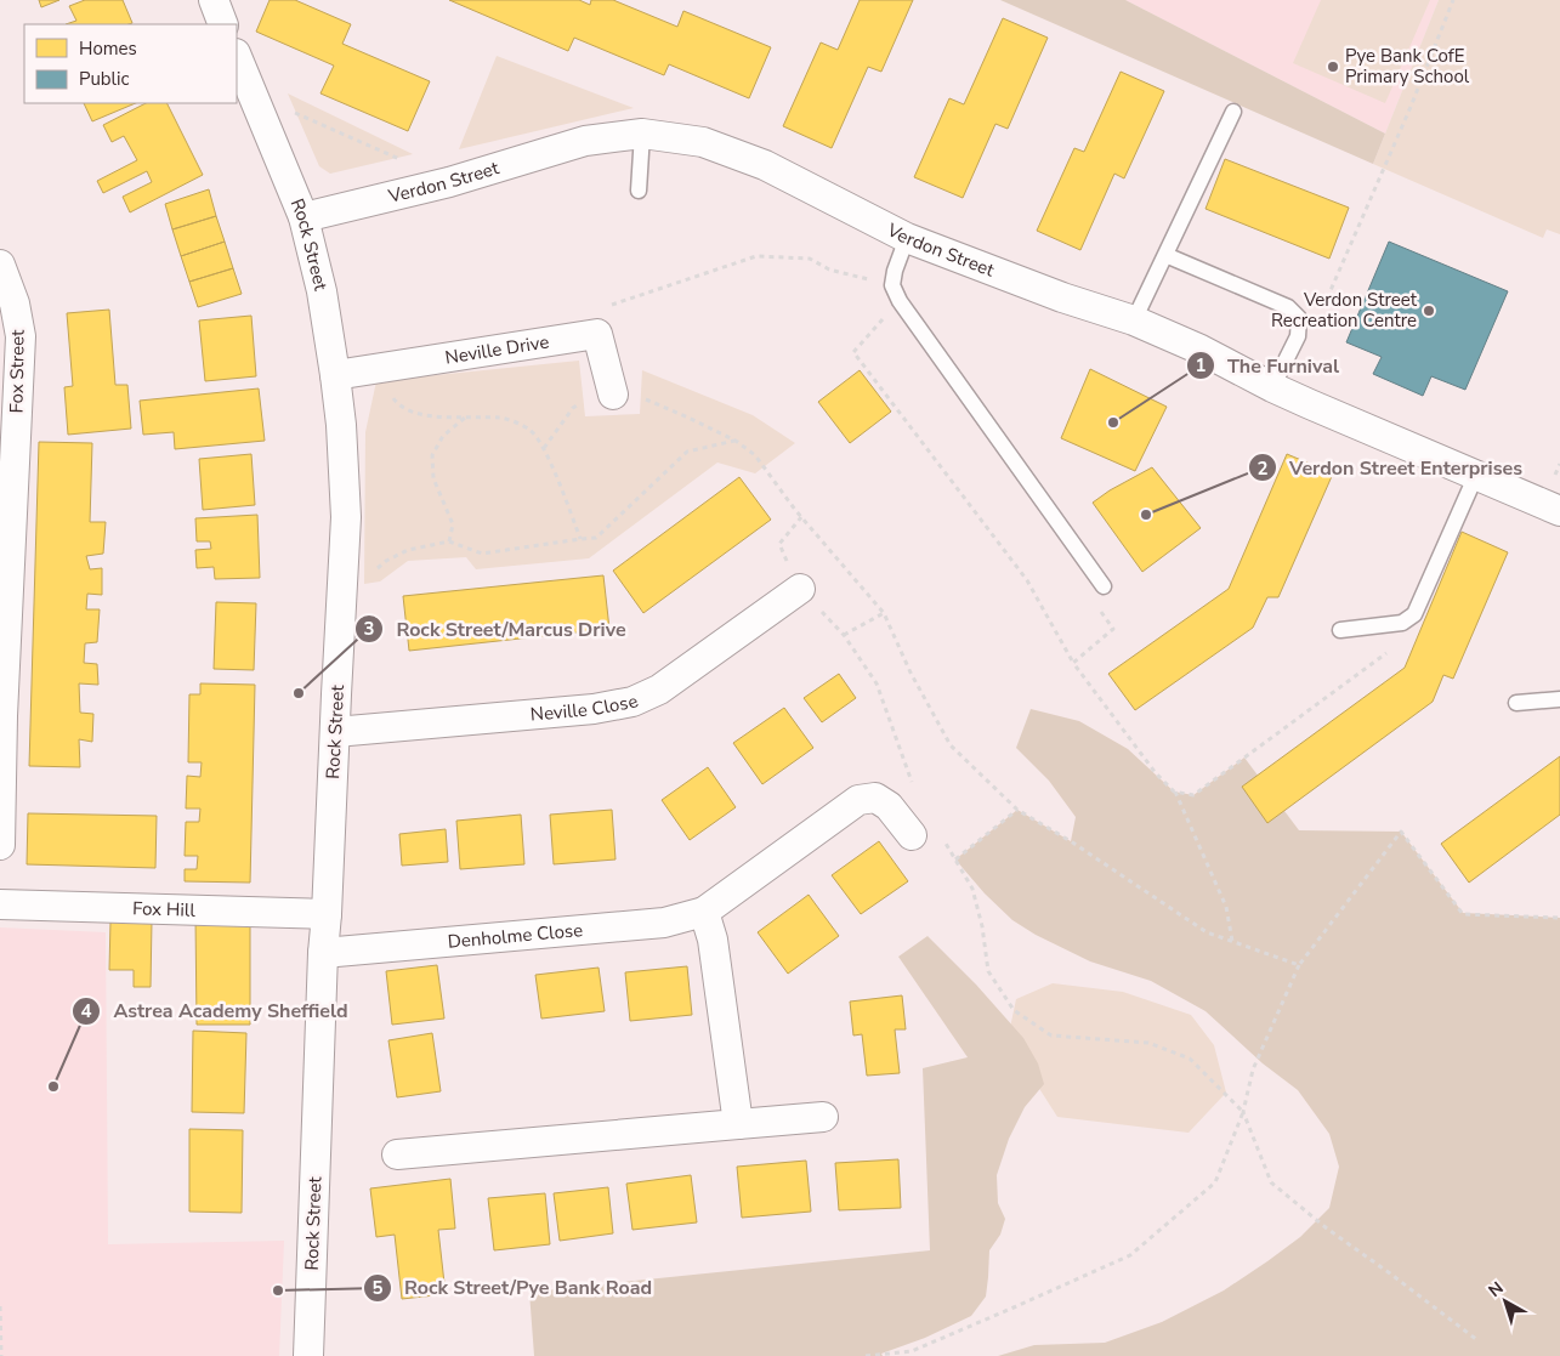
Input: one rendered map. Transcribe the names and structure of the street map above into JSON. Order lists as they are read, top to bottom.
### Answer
{
  "streets": {
    "street": [
      "Verdon Street",
      "Rock Street",
      "Neville Drive",
      "Fox Street",
      "Neville Close",
      "Fox Hill",
      "Denholme Close"
    ]
  },
  "crossings": [
    ["Verdon Street", "Rock Street"],
    ["Rock Street", "Neville Drive"],
    ["Rock Street", "Neville Close"],
    ["Rock Street", "Fox Hill"],
    ["Rock Street", "Denholme Close"]
  ],
  "places": [
    "Pye Bank CofE Primary School",
    "Verdon Street Recreation Centre",
    "The Furnival",
    "Verdon Street Enterprises",
    "Rock Street/Marcus Drive",
    "Astrea Academy Sheffield",
    "Rock Street/Pye Bank Road"
  ],
  "legend": ["Homes", "Public"],
  "north": "top left"
}
